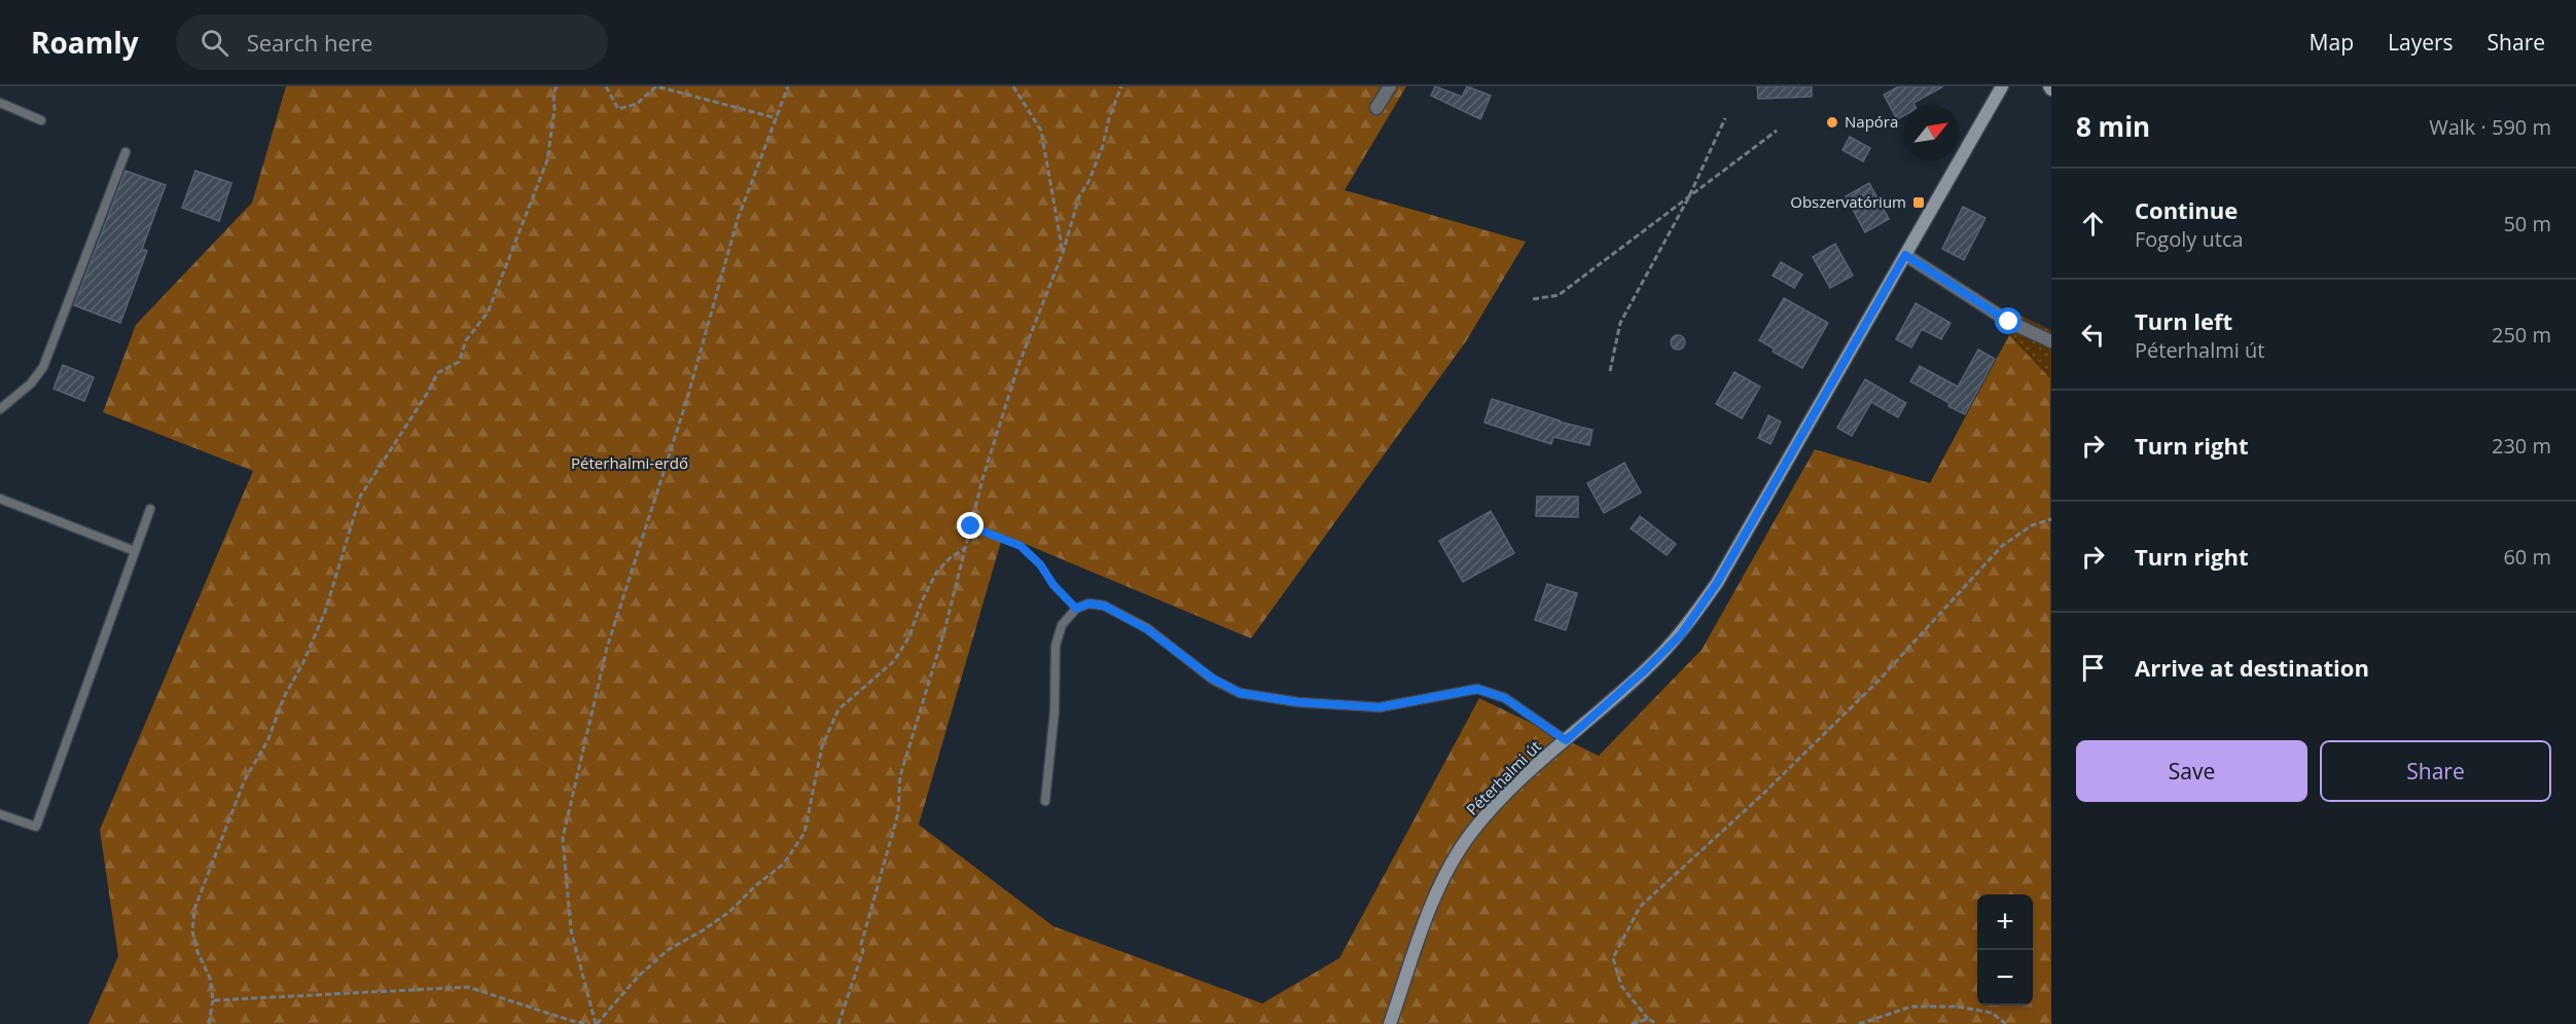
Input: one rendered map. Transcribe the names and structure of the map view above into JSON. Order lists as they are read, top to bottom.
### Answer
{
  "streets": {
    "street": ["Péterhalmi út"]
  },
  "parks": ["Péterhalmi-erdő"],
  "places": {
    "other": ["Napóra"],
    "transit": ["Obszervatórium"]
  },
  "north": "top right",
  "page": {
    "header": "Roamly",
    "search": "Search here",
    "nav": ["Map", "Layers", "Share"],
    "heading": ["8 min", "Walk · 590 m"],
    "list": [
      ["Continue", "Fogoly utca", "50 m"],
      ["Turn left", "Péterhalmi út", "250 m"],
      ["Turn right", "230 m"],
      ["Turn right", "60 m"],
      "Arrive at destination"
    ],
    "buttons": ["Save", "Share"],
    "map_buttons": ["+", "−"]
  }
}
